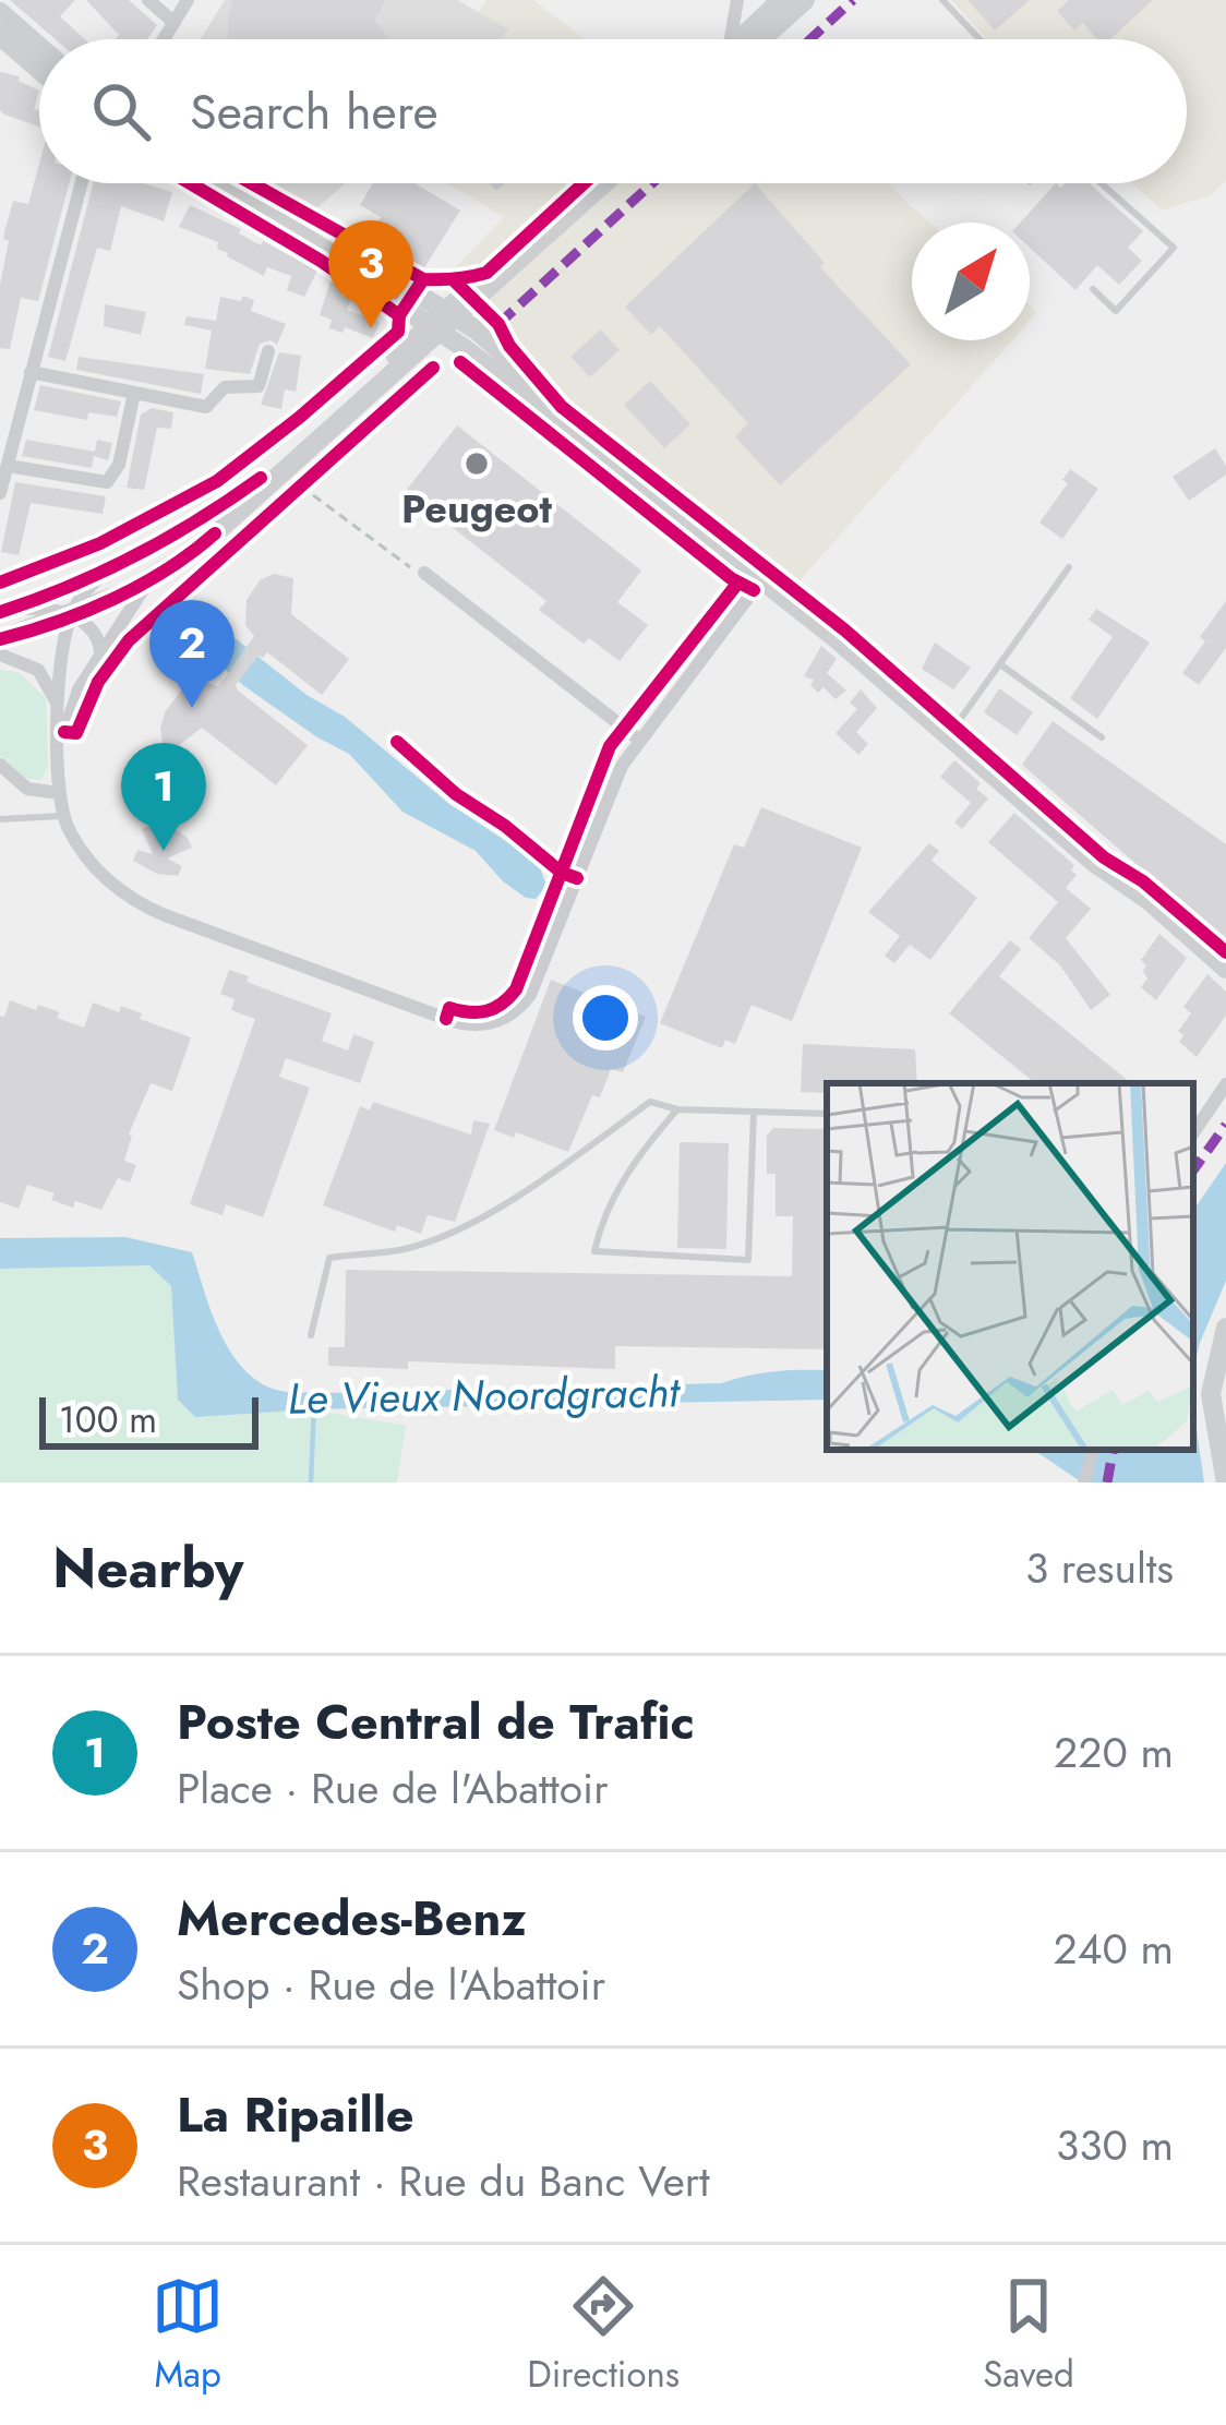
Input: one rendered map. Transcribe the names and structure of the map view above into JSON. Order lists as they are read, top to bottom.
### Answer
{
  "water": ["Le Vieux Noordgracht"],
  "places": ["Peugeot"],
  "scale_bar": "100 m",
  "north": "top right",
  "page": {
    "search": "Search here",
    "pins": ["3", "2", "1"],
    "scale": "100 m",
    "heading": ["Nearby", "3 results"],
    "list": [
      {
        "mark": "1",
        "name": "Poste Central de Trafic",
        "note": "Place · Rue de l'Abattoir",
        "value": "220 m"
      },
      {
        "mark": "2",
        "name": "Mercedes-Benz",
        "note": "Shop · Rue de l'Abattoir",
        "value": "240 m"
      },
      {
        "mark": "3",
        "name": "La Ripaille",
        "note": "Restaurant · Rue du Banc Vert",
        "value": "330 m"
      }
    ],
    "nav": ["Map", "Directions", "Saved"]
  }
}
